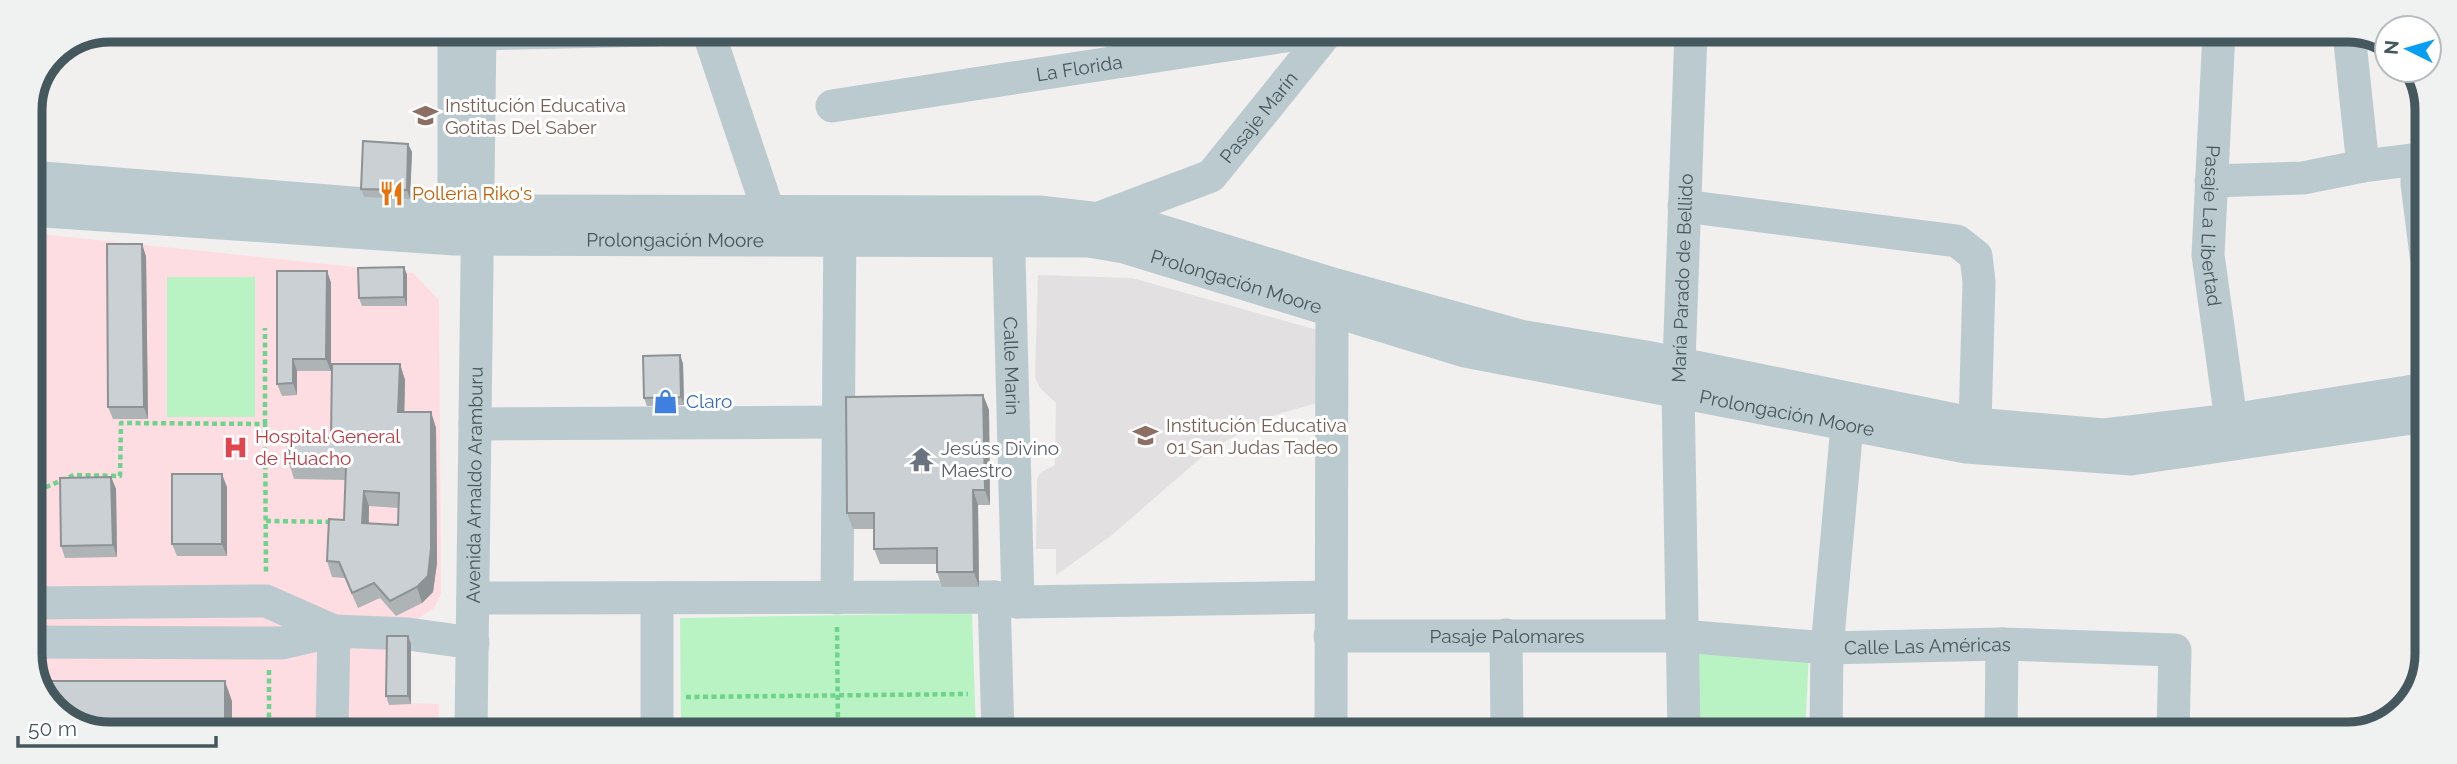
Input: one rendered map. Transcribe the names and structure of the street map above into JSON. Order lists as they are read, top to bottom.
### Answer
{
  "streets": {
    "street": [
      "La Florida",
      "Pasaje Marín",
      "Pasaje La Libertad",
      "Prolongación Moore",
      "María Parado de Bellido",
      "Calle Marin",
      "Avenida Arnaldo Aramburu",
      "Pasaje Palomares",
      "Calle Las Américas"
    ]
  },
  "crossings": [
    ["Pasaje Marín", "Prolongación Moore"],
    ["Pasaje La Libertad", "Prolongación Moore"],
    ["Prolongación Moore", "María Parado de Bellido"],
    ["Prolongación Moore", "Calle Marin"],
    ["Prolongación Moore", "Avenida Arnaldo Aramburu"],
    ["María Parado de Bellido", "Pasaje Palomares"],
    ["María Parado de Bellido", "Calle Las Américas"],
    ["Pasaje Palomares", "Calle Las Américas"]
  ],
  "places": {
    "school or university": ["Institución Educativa Gotitas Del Saber", "Institución Educativa 01 San Judas Tadeo"],
    "restaurant": ["Polleria Riko's"],
    "shop": ["Claro"],
    "hospital": ["Hospital General de Huacho"],
    "temple": ["Jesúss Divino Maestro"]
  },
  "scale_bar": "50 m",
  "north": "left"
}
